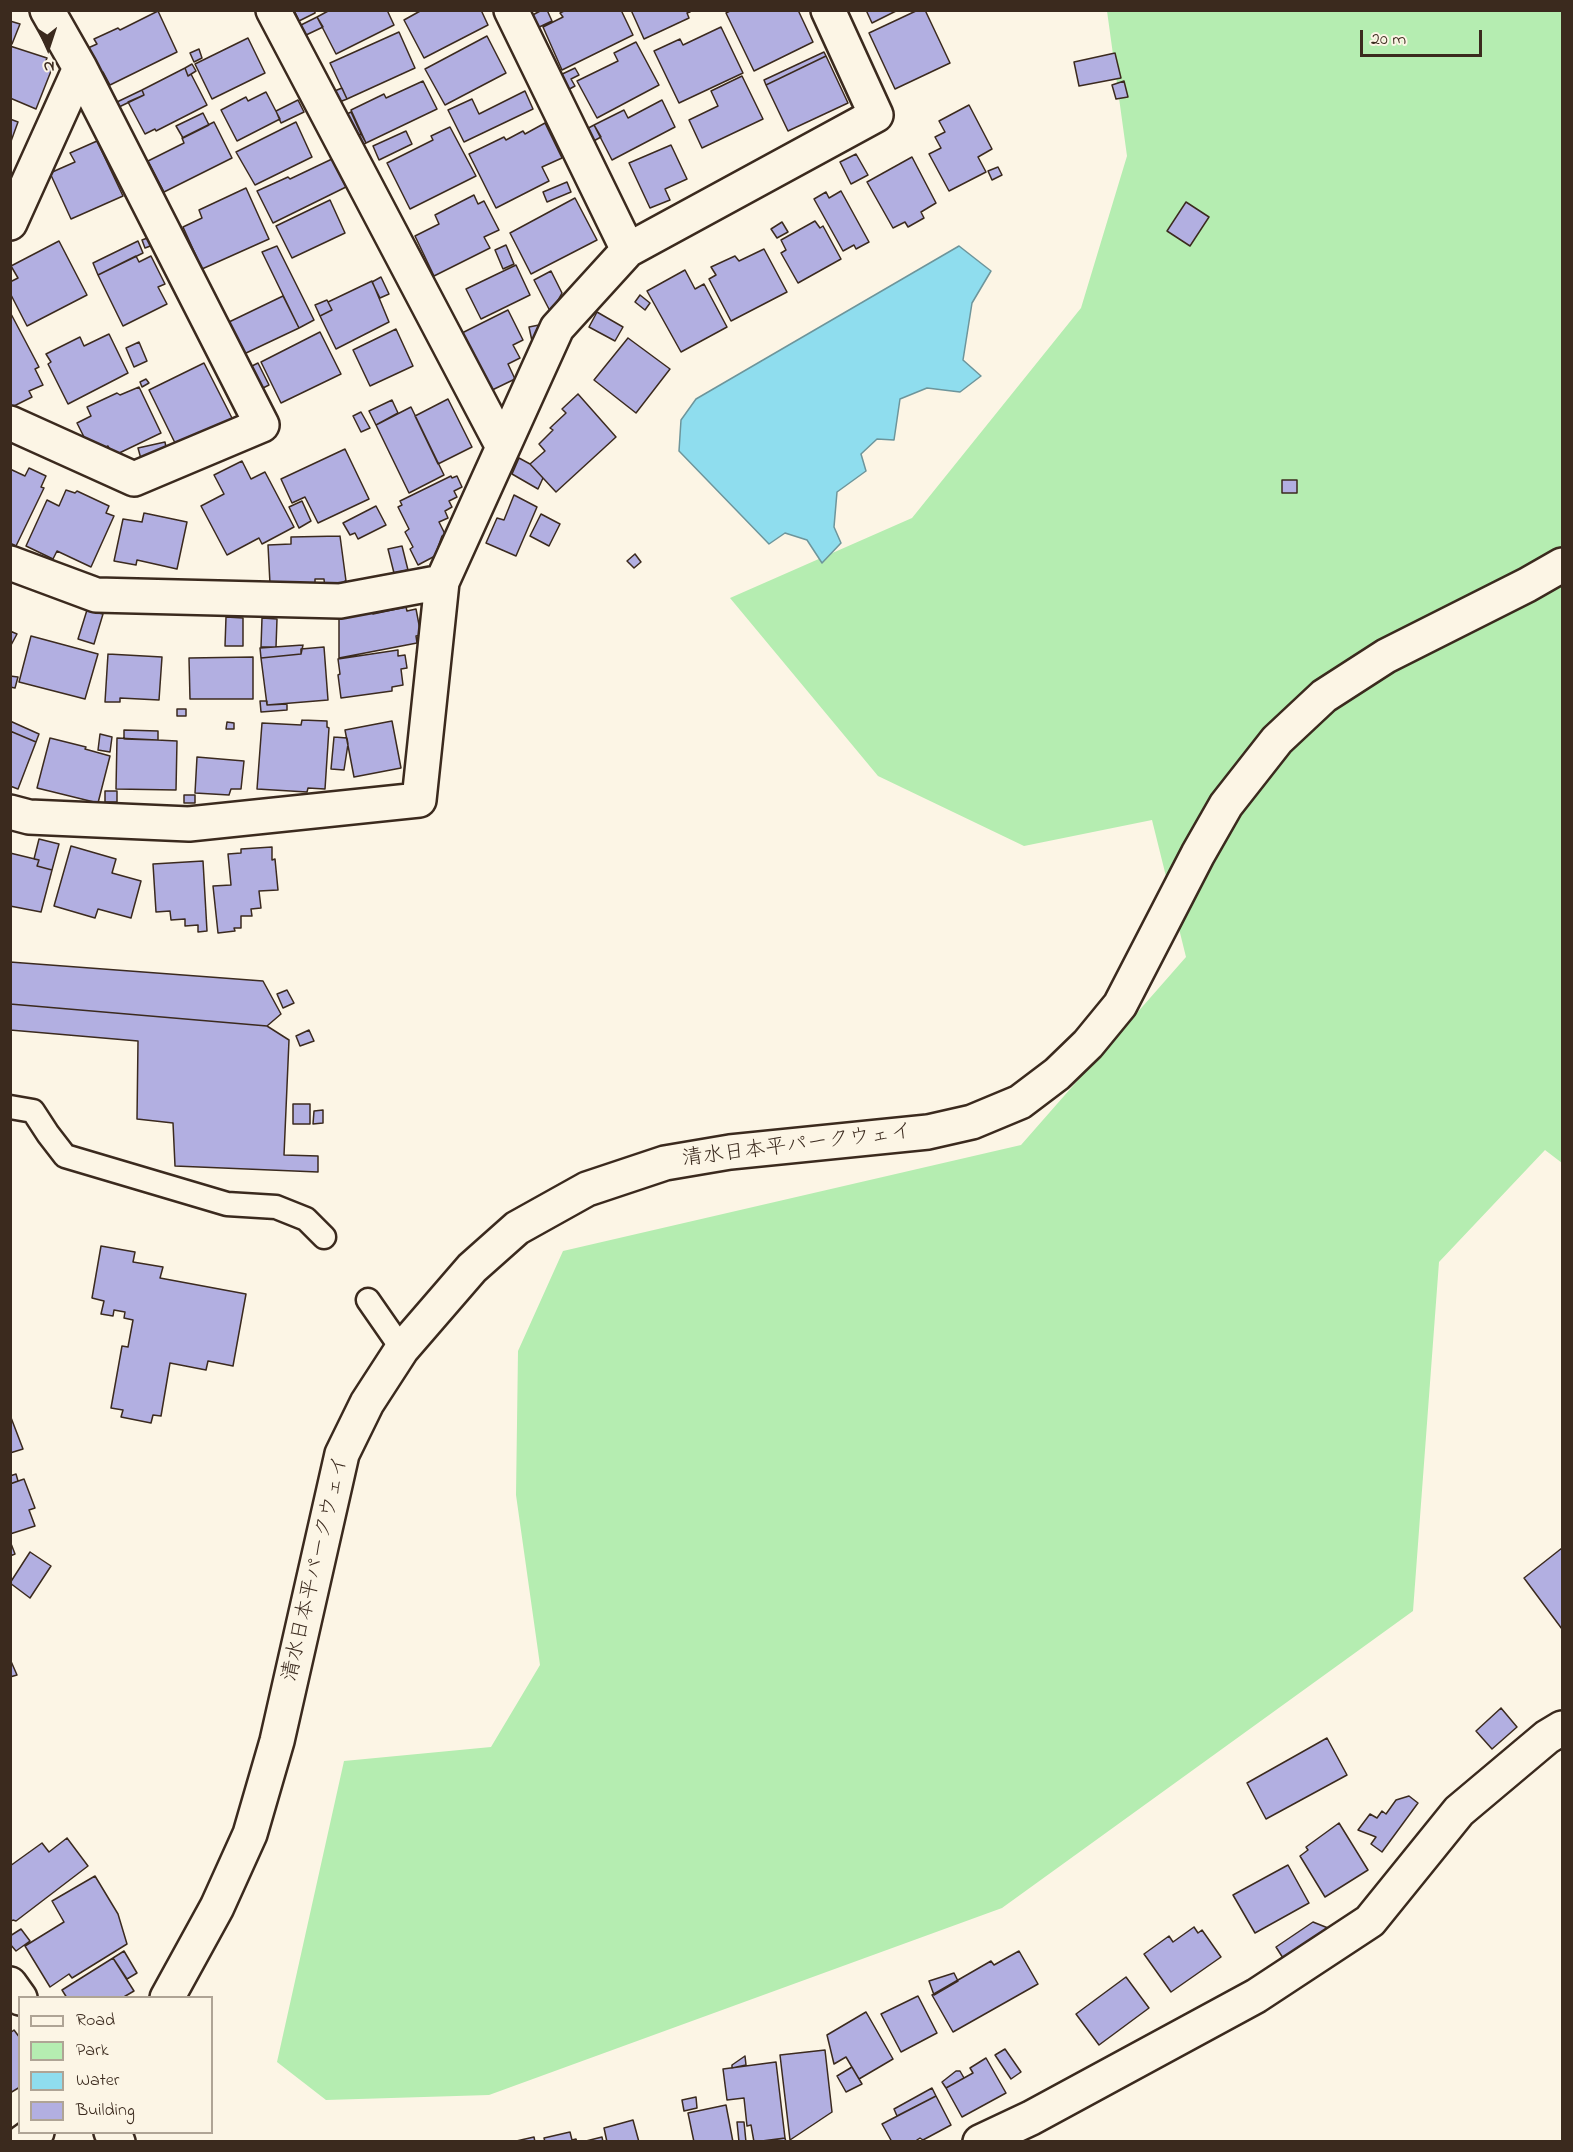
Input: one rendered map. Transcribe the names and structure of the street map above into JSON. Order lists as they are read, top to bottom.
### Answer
{
  "streets": {
    "street": ["清水日本平パークウェイ"]
  },
  "legend": [
    "Road",
    "Park",
    "Water",
    "Building"
  ],
  "scale_bar": "20 m",
  "north": "bottom"
}
